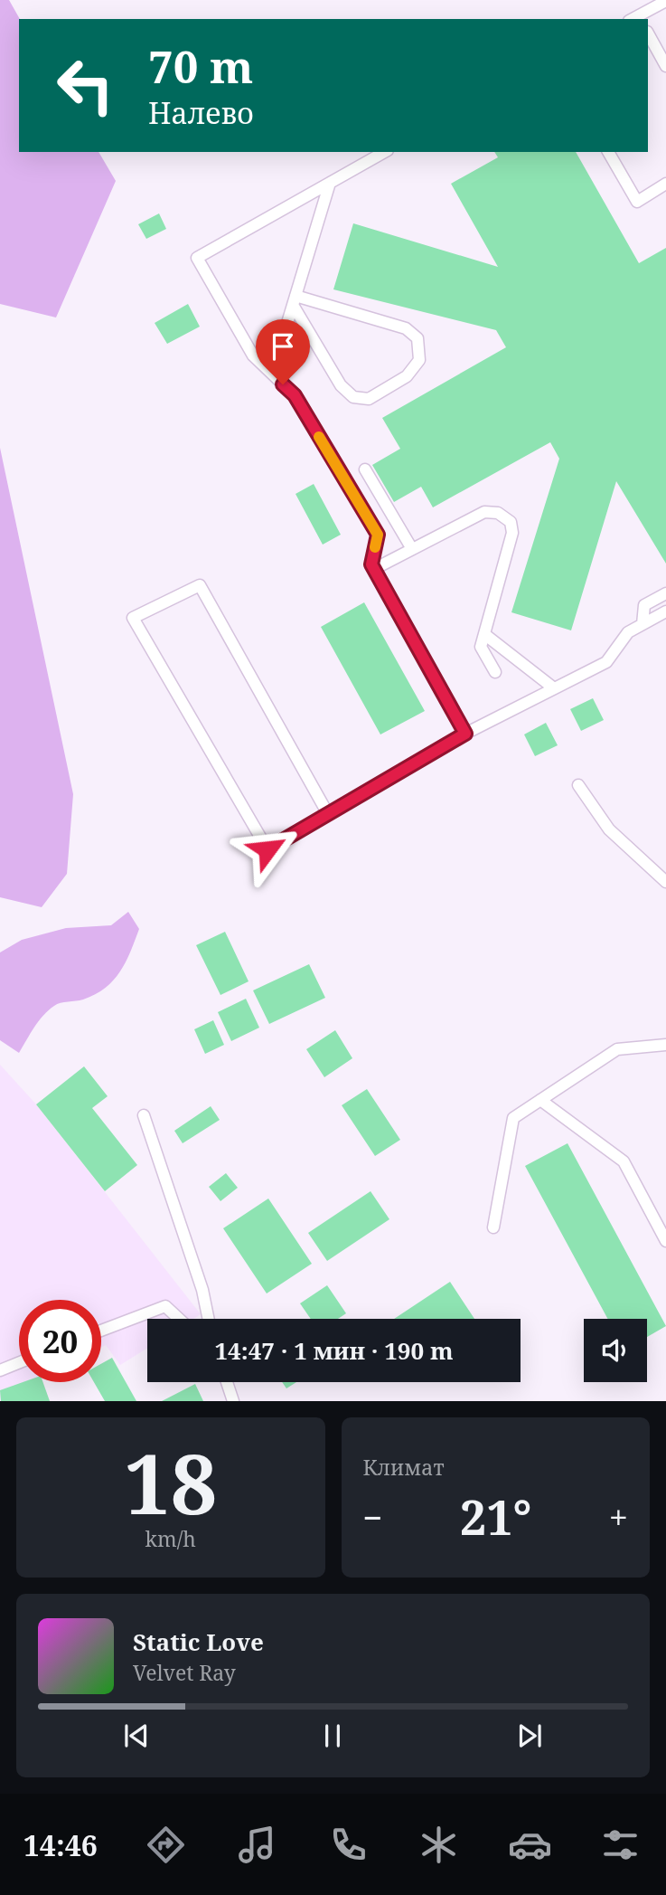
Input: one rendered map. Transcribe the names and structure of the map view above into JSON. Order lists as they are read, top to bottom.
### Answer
{
  "page": {
    "turn": ["70 m", "Налево"],
    "limit": "20",
    "trip": "14:47 · 1 мин · 190 m",
    "tile": [
      ["18", "km/h"],
      "Климат"
    ],
    "heat": ["−", "21°", "+"],
    "song": ["Static Love", "Velvet Ray"],
    "tabs": "14:46"
  }
}
